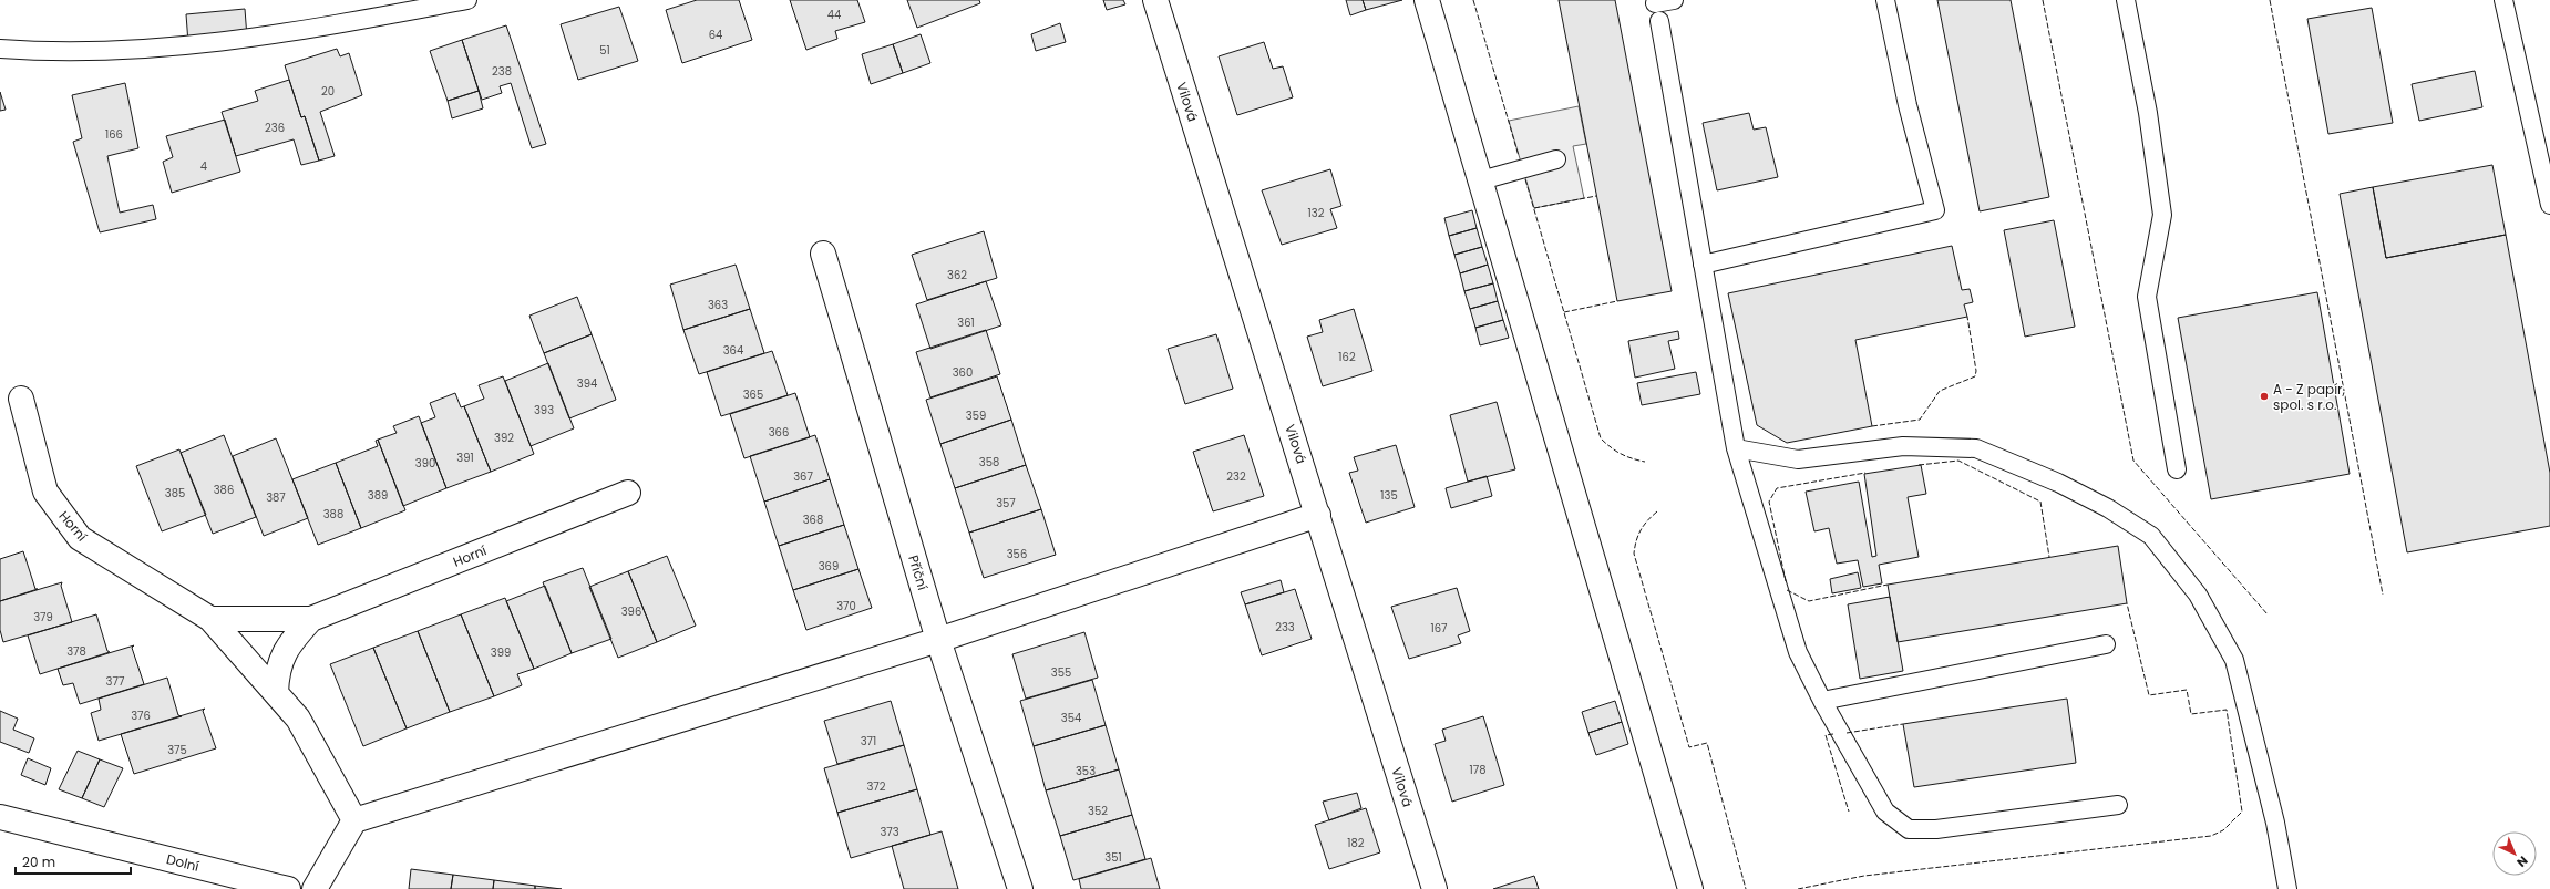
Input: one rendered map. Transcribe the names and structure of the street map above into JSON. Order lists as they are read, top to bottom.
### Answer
{
  "streets": {
    "street": [
      "Vilová",
      "Horní",
      "Příční",
      "Dolní"
    ]
  },
  "places": ["A - Z papír, spol. s r.o."],
  "house_numbers": [
    "44",
    "64",
    "51",
    "238",
    "20",
    "236",
    "166",
    "4",
    "132",
    "362",
    "363",
    "361",
    "364",
    "162",
    "360",
    "394",
    "365",
    "393",
    "359",
    "366",
    "392",
    "391",
    "358",
    "390",
    "367",
    "232",
    "386",
    "385",
    "389",
    "135",
    "387",
    "357",
    "388",
    "368",
    "356",
    "369",
    "370",
    "396",
    "379",
    "233",
    "167",
    "378",
    "399",
    "355",
    "377",
    "376",
    "354",
    "371",
    "375",
    "178",
    "353",
    "372",
    "352",
    "373",
    "182",
    "351"
  ],
  "scale_bar": "20 m",
  "north": "bottom right"
}
